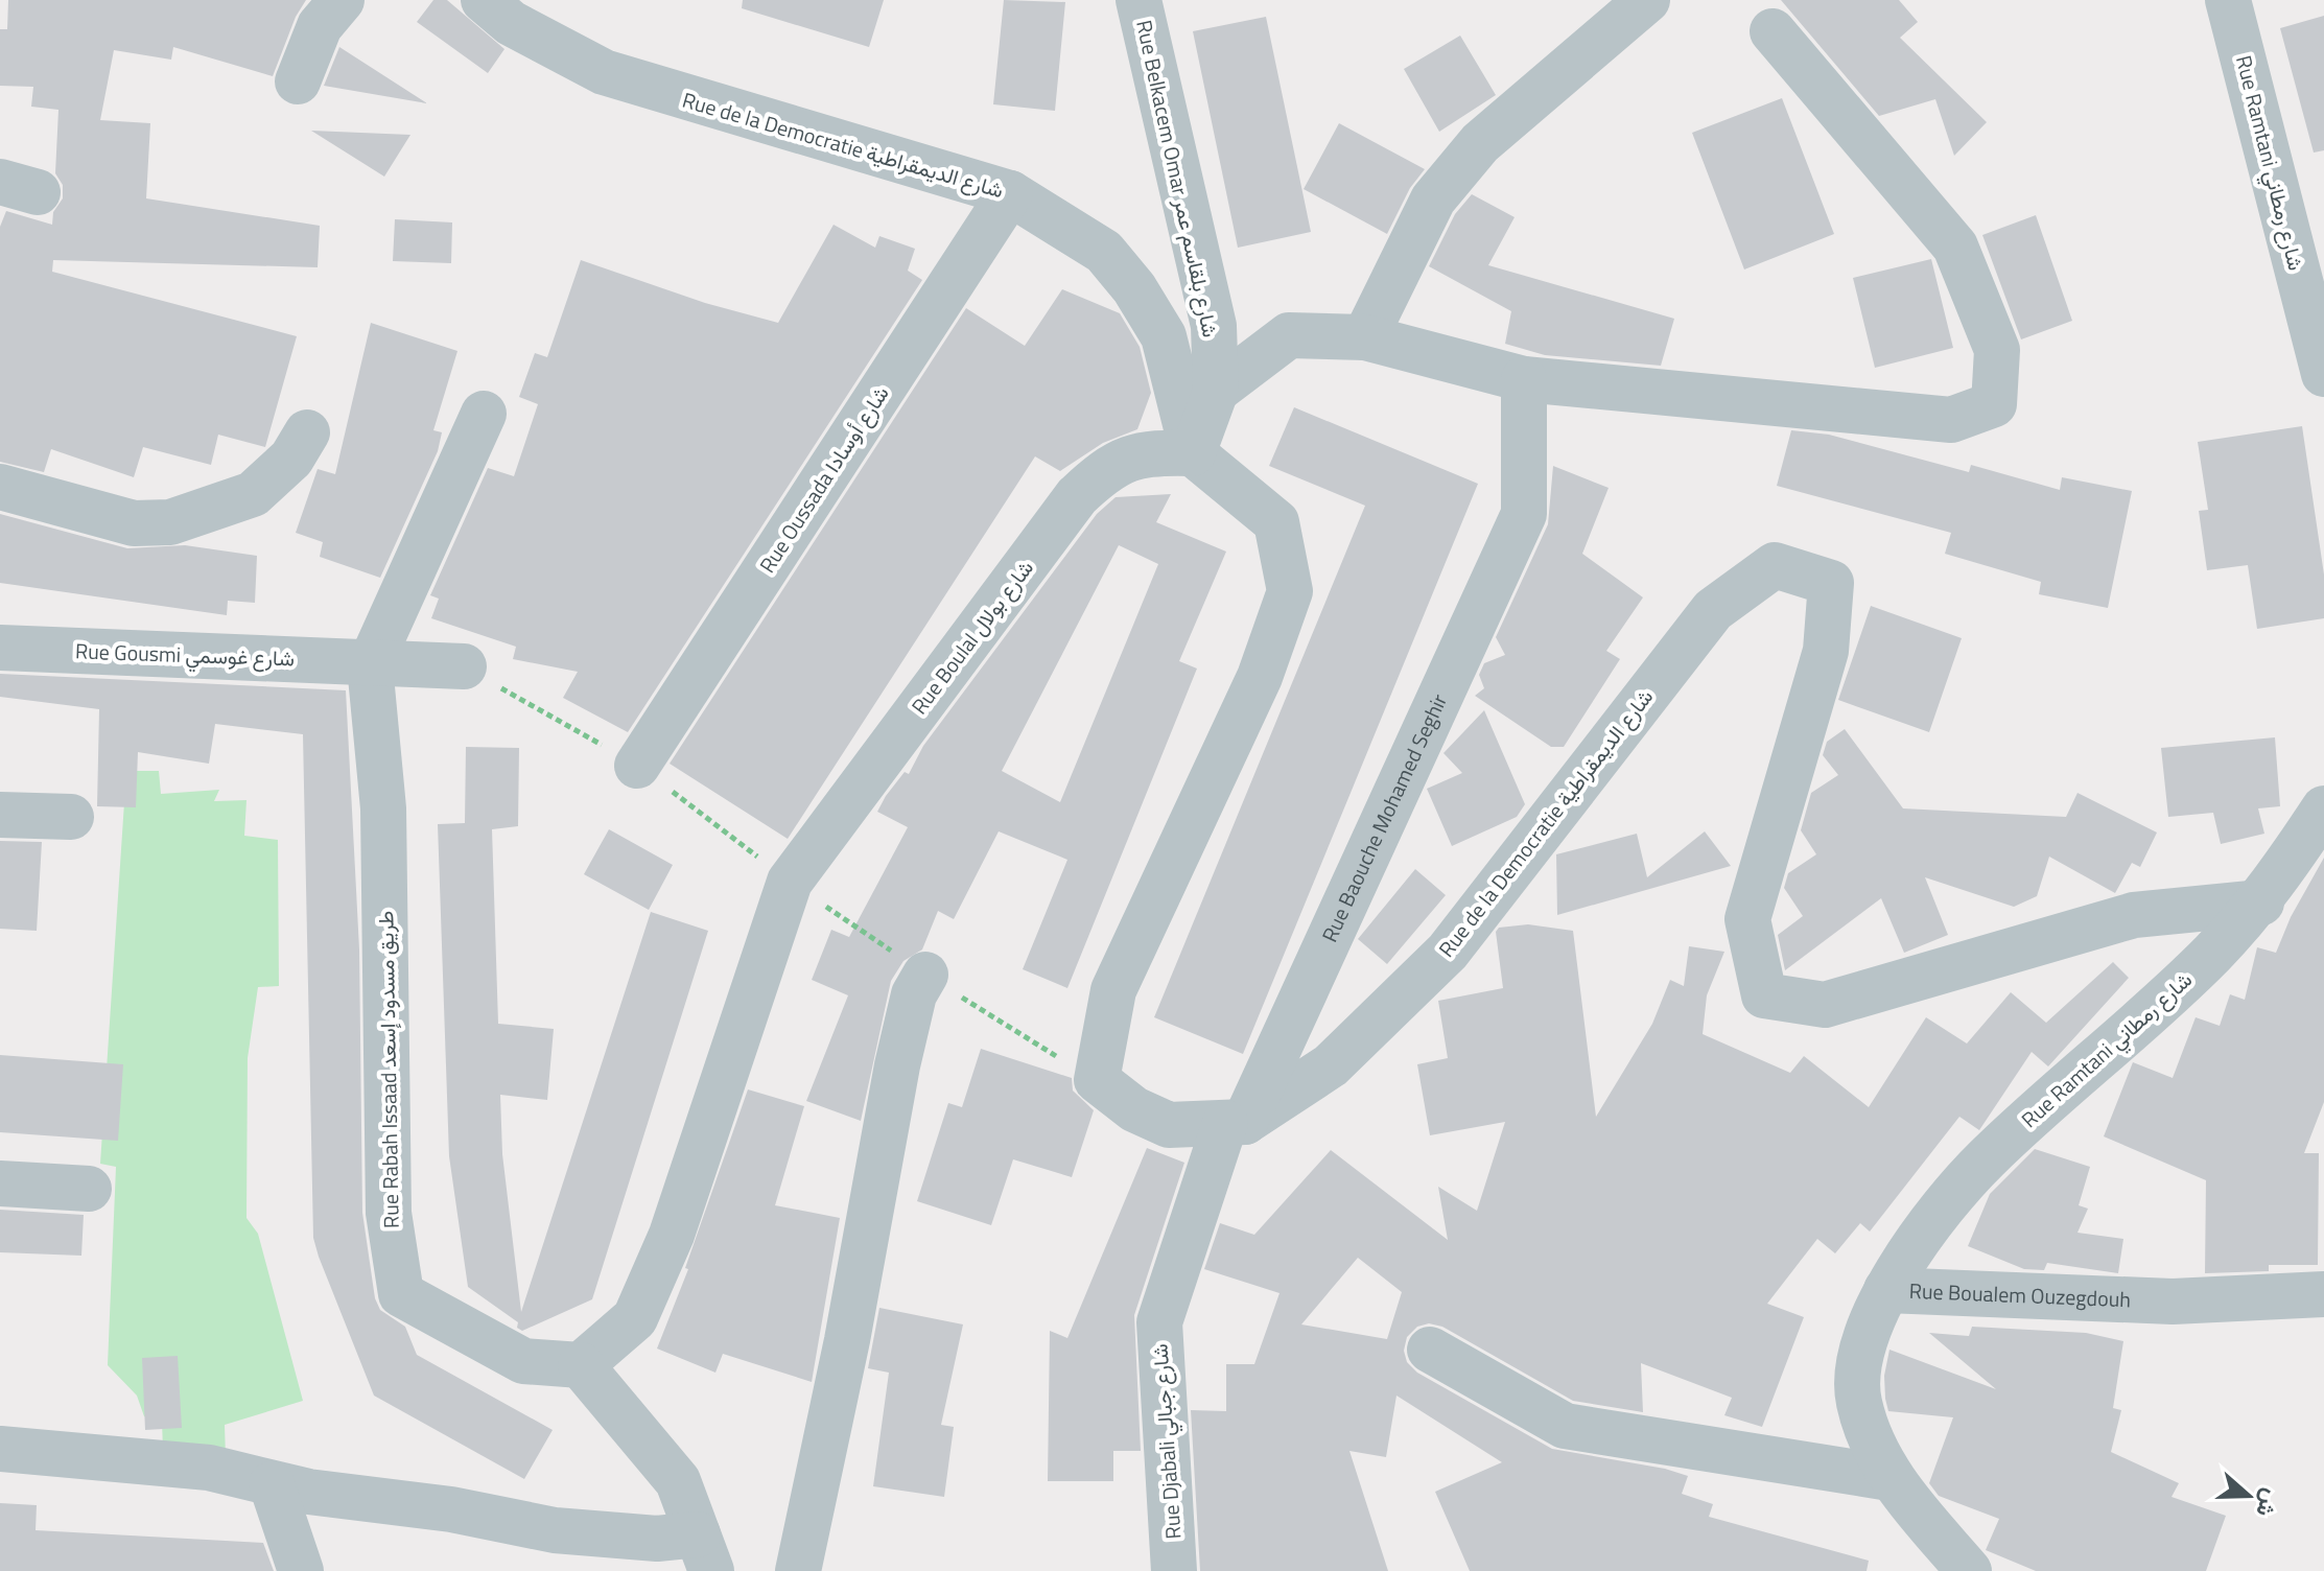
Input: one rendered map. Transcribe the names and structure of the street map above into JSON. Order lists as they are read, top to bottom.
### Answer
{
  "streets": {
    "street": [
      "Rue de la Democratie شارع الديمقراطية",
      "Rue Ramtani شارع رمطاني",
      "Rue Belkacem Omar شارع بلقاسم عمر",
      "Rue Oussada شارع أوسادا",
      "Rue Boulal شارع بولال",
      "Rue Gousmi شارع غوسمي",
      "Rue Baouche Mohamed Seghir",
      "Rue Rabah Issaad طريق مسدود إسعد",
      "Rue Boualem Ouzegdouh",
      "Rue Djabali شارع جبالي"
    ]
  },
  "crossings": [
    ["Rue de la Democratie شارع الديمقراطية", "Rue Ramtani شارع رمطاني"],
    ["Rue de la Democratie شارع الديمقراطية", "Rue Belkacem Omar شارع بلقاسم عمر"],
    ["Rue de la Democratie شارع الديمقراطية", "Rue Oussada شارع أوسادا"],
    ["Rue de la Democratie شارع الديمقراطية", "Rue Boulal شارع بولال"],
    ["Rue de la Democratie شارع الديمقراطية", "Rue Baouche Mohamed Seghir"],
    ["Rue de la Democratie شارع الديمقراطية", "Rue Djabali شارع جبالي"],
    ["Rue Ramtani شارع رمطاني", "Rue Boualem Ouzegdouh"],
    ["Rue Belkacem Omar شارع بلقاسم عمر", "Rue Boulal شارع بولال"],
    ["Rue Boulal شارع بولال", "Rue Rabah Issaad طريق مسدود إسعد"],
    ["Rue Gousmi شارع غوسمي", "Rue Rabah Issaad طريق مسدود إسعد"],
    ["Rue Baouche Mohamed Seghir", "Rue Djabali شارع جبالي"]
  ],
  "north": "right"
}
